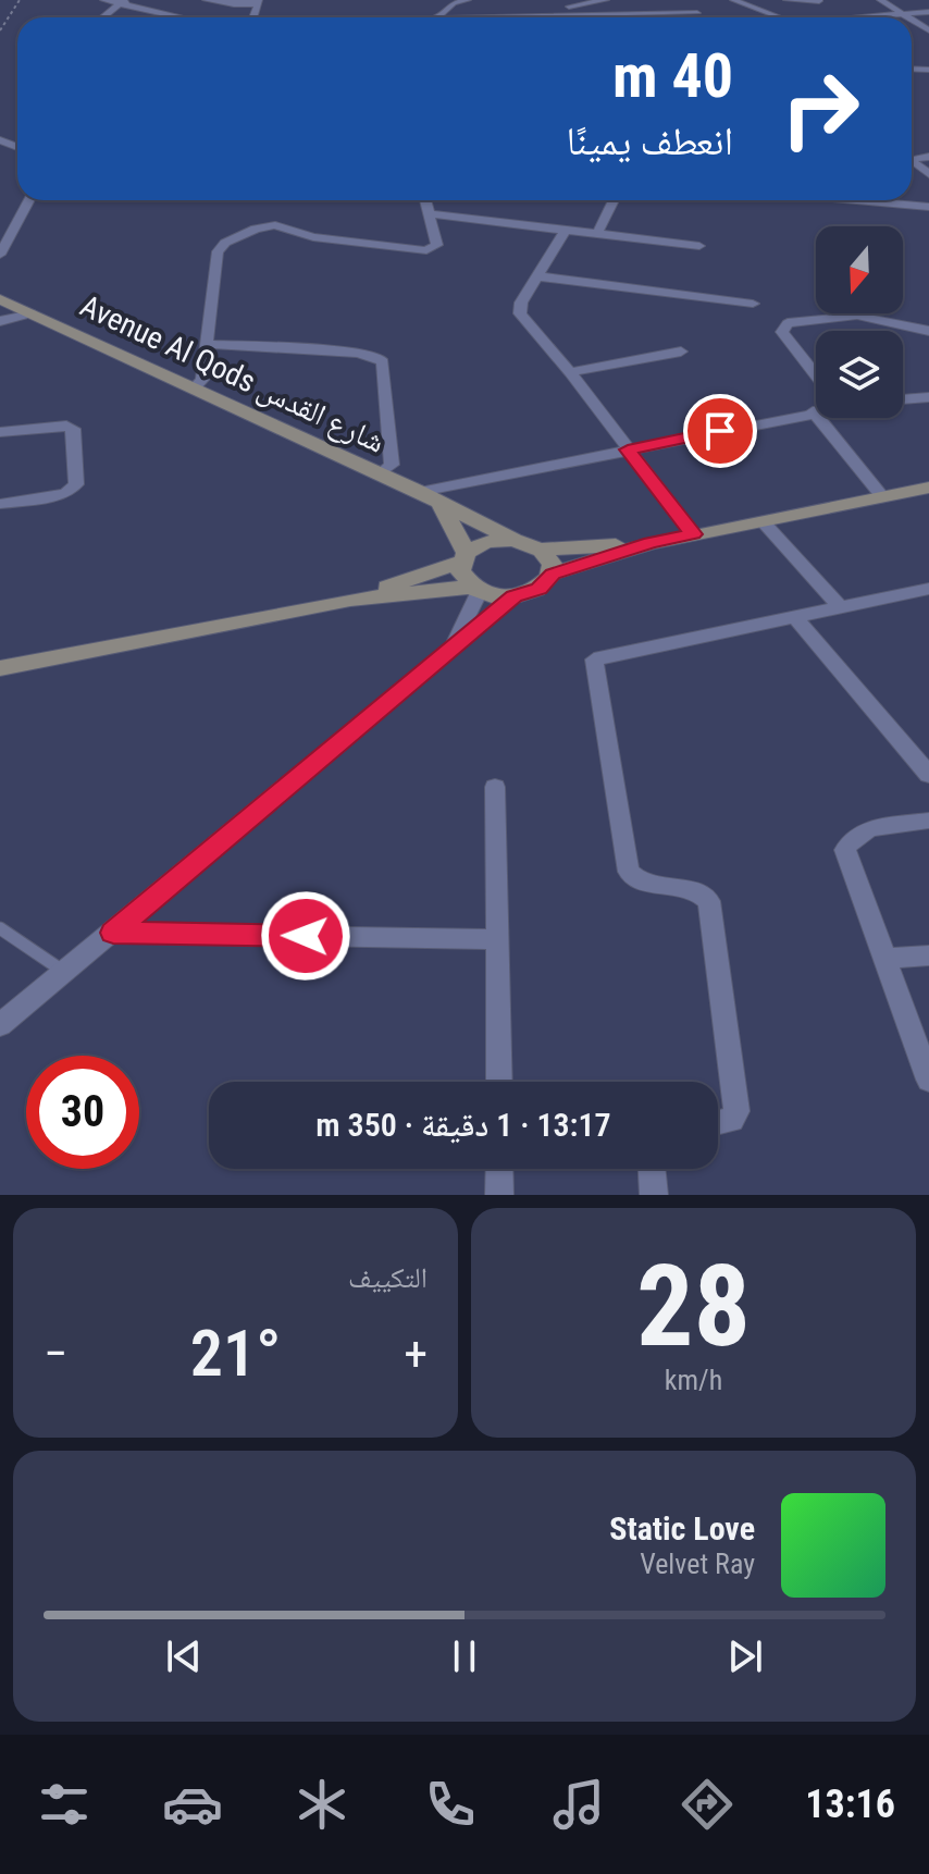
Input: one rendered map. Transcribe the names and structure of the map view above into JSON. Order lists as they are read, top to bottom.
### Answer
{
  "streets": {
    "main road": ["Avenue Al Qods شارع القدس"]
  },
  "north": "bottom",
  "page": {
    "turn": ["40 m", "انعطف يمينًا"],
    "limit": "30",
    "trip": "13:17 · 1 دقيقة · 350 m",
    "tile": [
      ["28", "km/h"],
      "التكييف"
    ],
    "heat": ["−", "21°", "+"],
    "song": ["Static Love", "Velvet Ray"],
    "tabs": "13:16"
  }
}
